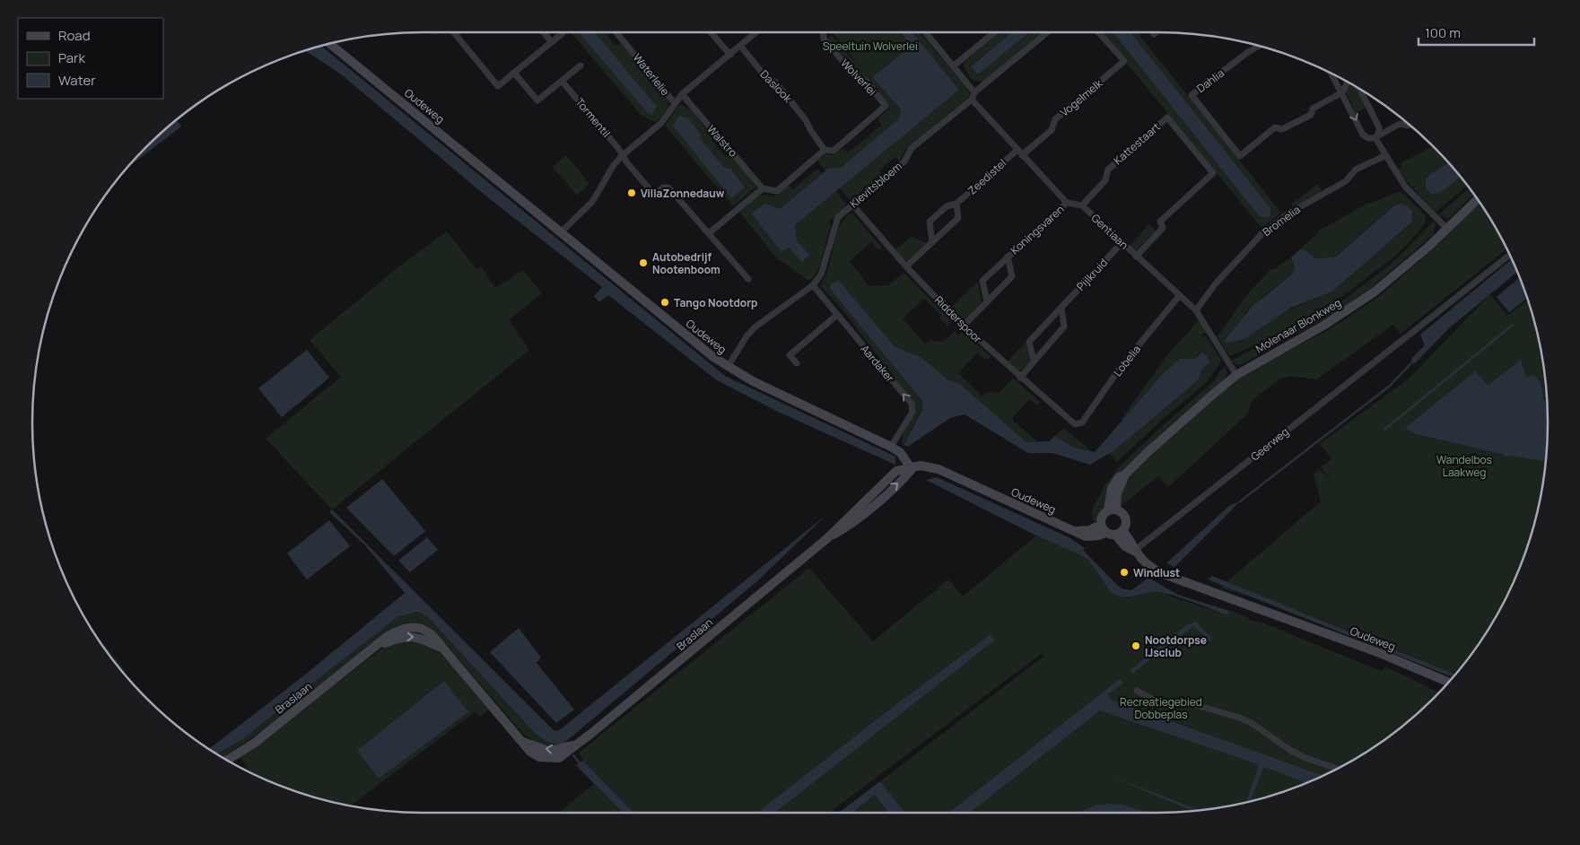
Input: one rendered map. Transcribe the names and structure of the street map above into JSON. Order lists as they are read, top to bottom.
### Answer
{
  "streets": {
    "main road": ["Oudeweg", "Molenaar Blonkweg", "Braslaan"],
    "street": [
      "Waterlelie",
      "Wolverlei",
      "Dahlia",
      "Daslook",
      "Vogelmelk",
      "Tormentil",
      "Walstro",
      "Kattestaart",
      "Zeedistel",
      "Kievitsbloem",
      "Bromelia",
      "Koningsvaren",
      "Gentiaan",
      "Pijlkruid",
      "Ridderspoor",
      "Lobelia",
      "Aardaker",
      "Geerweg"
    ]
  },
  "crossings": [
    ["Wolverlei", "Daslook"],
    ["Oudeweg", "Kievitsbloem"],
    ["Oudeweg", "Molenaar Blonkweg"],
    ["Oudeweg", "Aardaker"],
    ["Oudeweg", "Geerweg"],
    ["Oudeweg", "Braslaan"],
    ["Kattestaart", "Gentiaan"],
    ["Kievitsbloem", "Ridderspoor"],
    ["Kievitsbloem", "Aardaker"],
    ["Bromelia", "Gentiaan"],
    ["Koningsvaren", "Gentiaan"],
    ["Koningsvaren", "Ridderspoor"],
    ["Gentiaan", "Pijlkruid"],
    ["Gentiaan", "Molenaar Blonkweg"],
    ["Gentiaan", "Lobelia"],
    ["Ridderspoor", "Lobelia"]
  ],
  "one_way": ["Aardaker"],
  "parks": ["Speeltuin Wolverlei", "Wandelbos Laakweg", "Recreatiegebied Dobbeplas"],
  "places": [
    "VillaZonnedauw",
    "Autobedrijf Nootenboom",
    "Tango Nootdorp",
    "Windlust",
    "Nootdorpse IJsclub"
  ],
  "legend": ["Road", "Park", "Water"],
  "scale_bar": "100 m"
}
